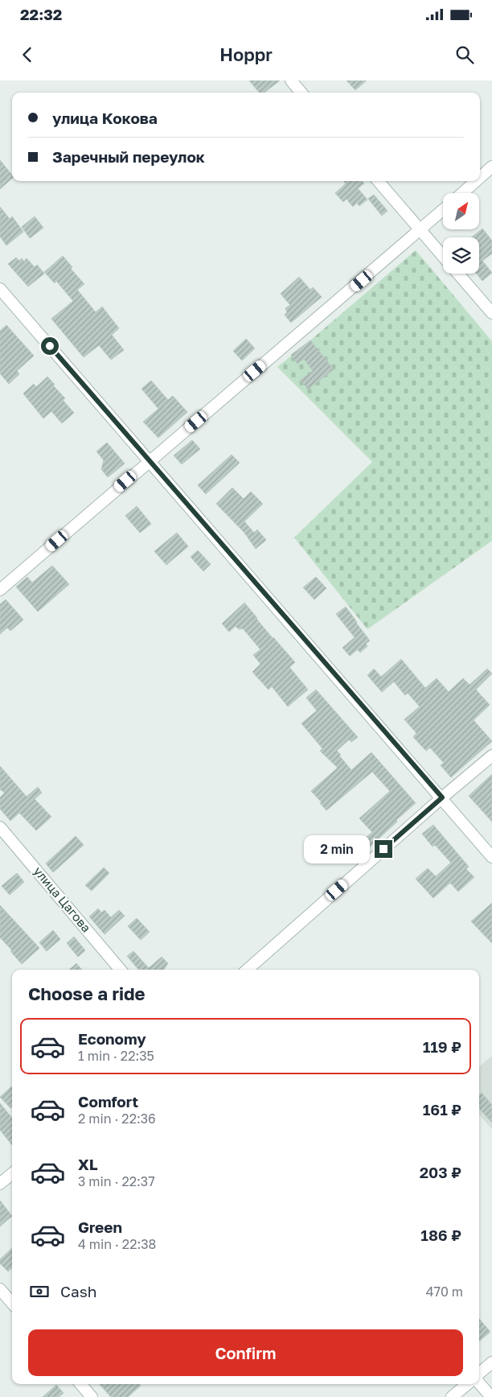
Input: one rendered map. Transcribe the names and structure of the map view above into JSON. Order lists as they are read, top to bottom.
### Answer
{
  "streets": {
    "street": ["улица Цагова"]
  },
  "north": "top right",
  "page": {
    "status": "22:32",
    "header": "Hoppr",
    "banner": ["улица Кокова", "Заречный переулок"],
    "bubble": "2 min",
    "heading": "Choose a ride",
    "list": [
      {
        "name": "Economy",
        "note": "1 min · 22:35",
        "value": "119 ₽"
      },
      {
        "name": "Comfort",
        "note": "2 min · 22:36",
        "value": "161 ₽"
      },
      {
        "name": "XL",
        "note": "3 min · 22:37",
        "value": "203 ₽"
      },
      {
        "name": "Green",
        "note": "4 min · 22:38",
        "value": "186 ₽"
      }
    ],
    "pay": ["Cash", "470 m"],
    "buttons": "Confirm"
  }
}
